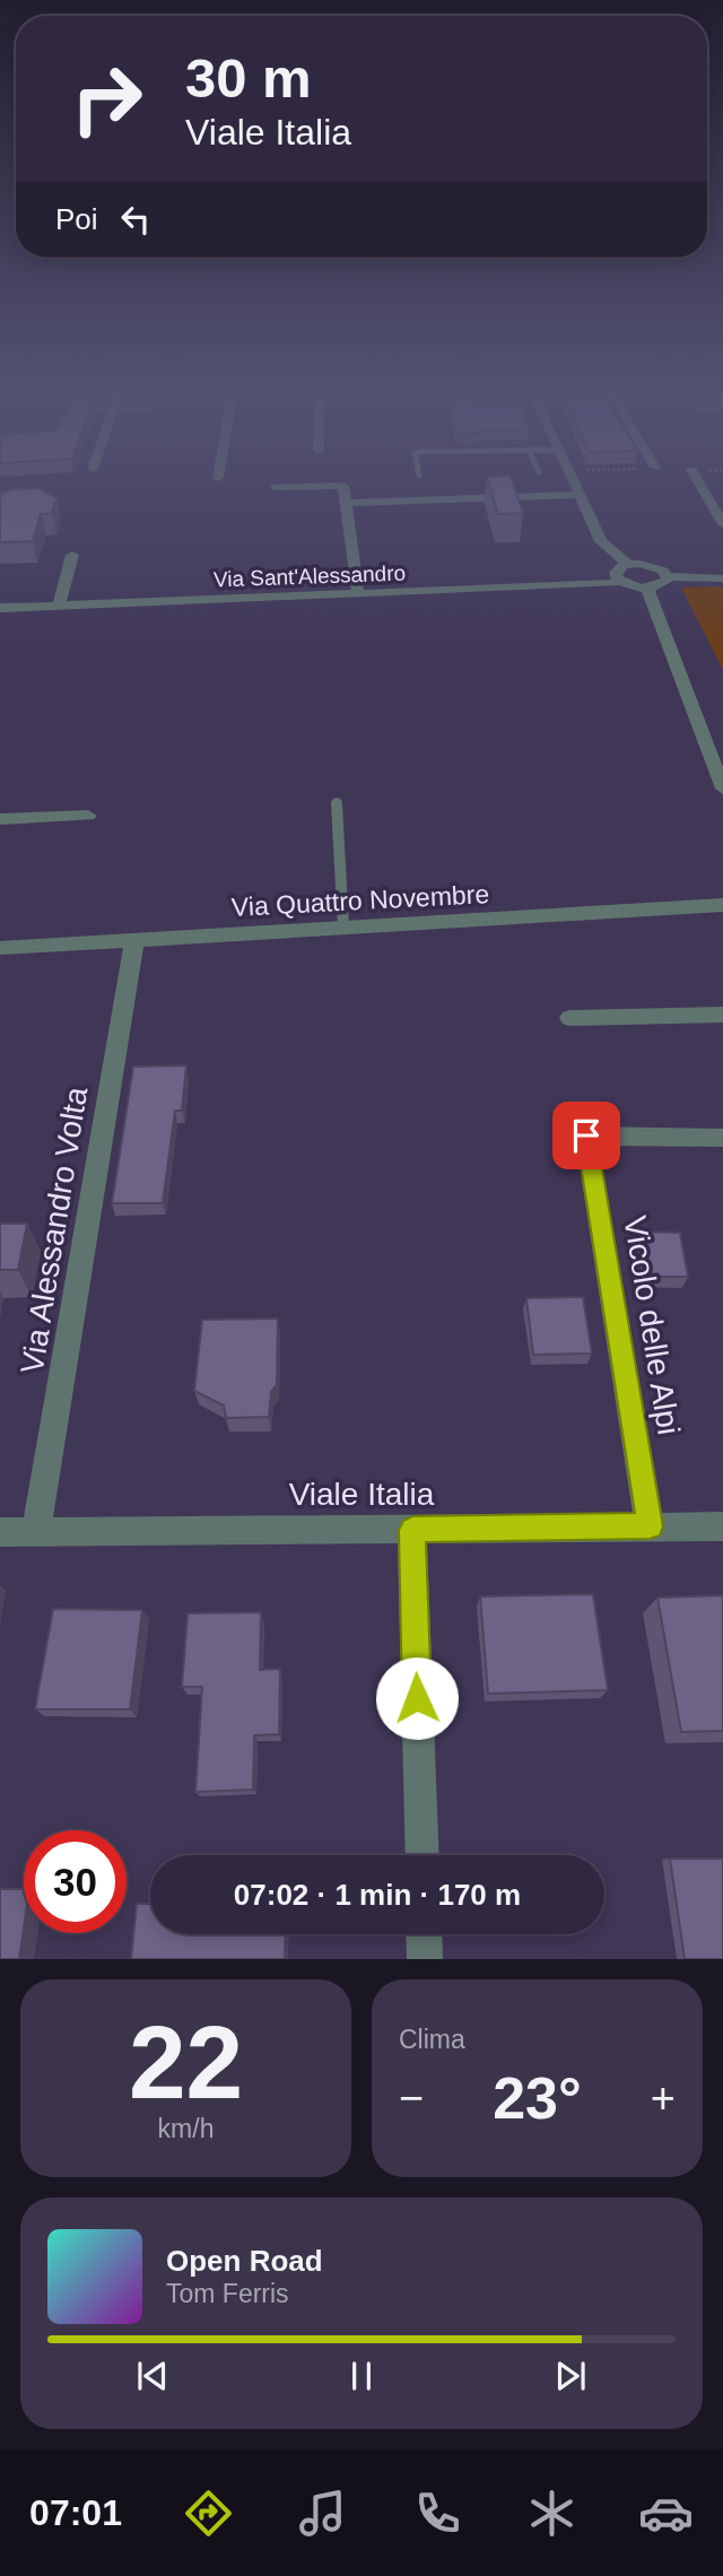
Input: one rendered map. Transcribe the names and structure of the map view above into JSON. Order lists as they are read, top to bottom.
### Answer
{
  "streets": {
    "street": [
      "Via Sant'Alessandro",
      "Via Quattro Novembre",
      "Via Alessandro Volta",
      "Vicolo delle Alpi",
      "Viale Italia"
    ]
  },
  "crossings": [
    ["Via Quattro Novembre", "Via Alessandro Volta"],
    ["Via Alessandro Volta", "Viale Italia"],
    ["Vicolo delle Alpi", "Viale Italia"]
  ],
  "page": {
    "turn": ["30 m", "Viale Italia"],
    "then": "Poi",
    "limit": "30",
    "trip": "07:02 · 1 min · 170 m",
    "tile": [
      ["22", "km/h"],
      "Clima"
    ],
    "heat": ["−", "23°", "+"],
    "song": ["Open Road", "Tom Ferris"],
    "tabs": "07:01"
  }
}
